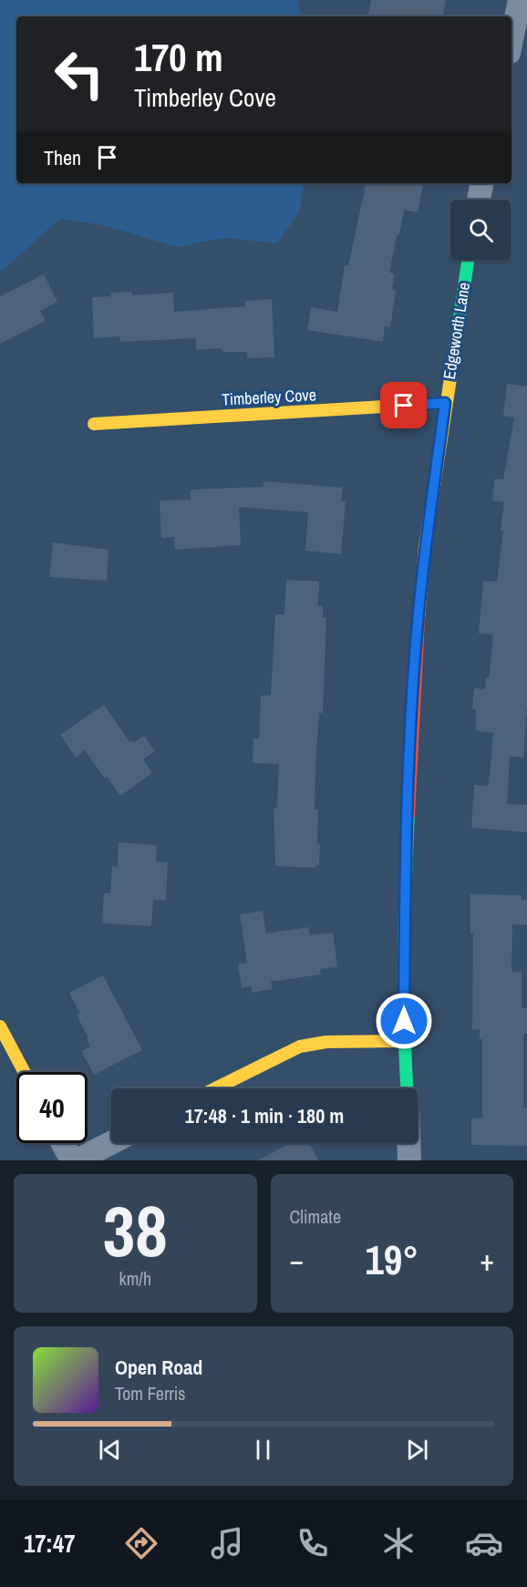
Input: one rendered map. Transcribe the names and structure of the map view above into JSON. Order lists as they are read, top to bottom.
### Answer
{
  "streets": {
    "street": ["Edgeworth Lane", "Timberley Cove"]
  },
  "crossings": [
    ["Edgeworth Lane", "Timberley Cove"]
  ],
  "page": {
    "turn": ["170 m", "Timberley Cove"],
    "then": "Then",
    "limit": "40",
    "trip": "17:48 · 1 min · 180 m",
    "tile": [
      ["38", "km/h"],
      "Climate"
    ],
    "heat": ["−", "19°", "+"],
    "song": ["Open Road", "Tom Ferris"],
    "tabs": "17:47"
  }
}
